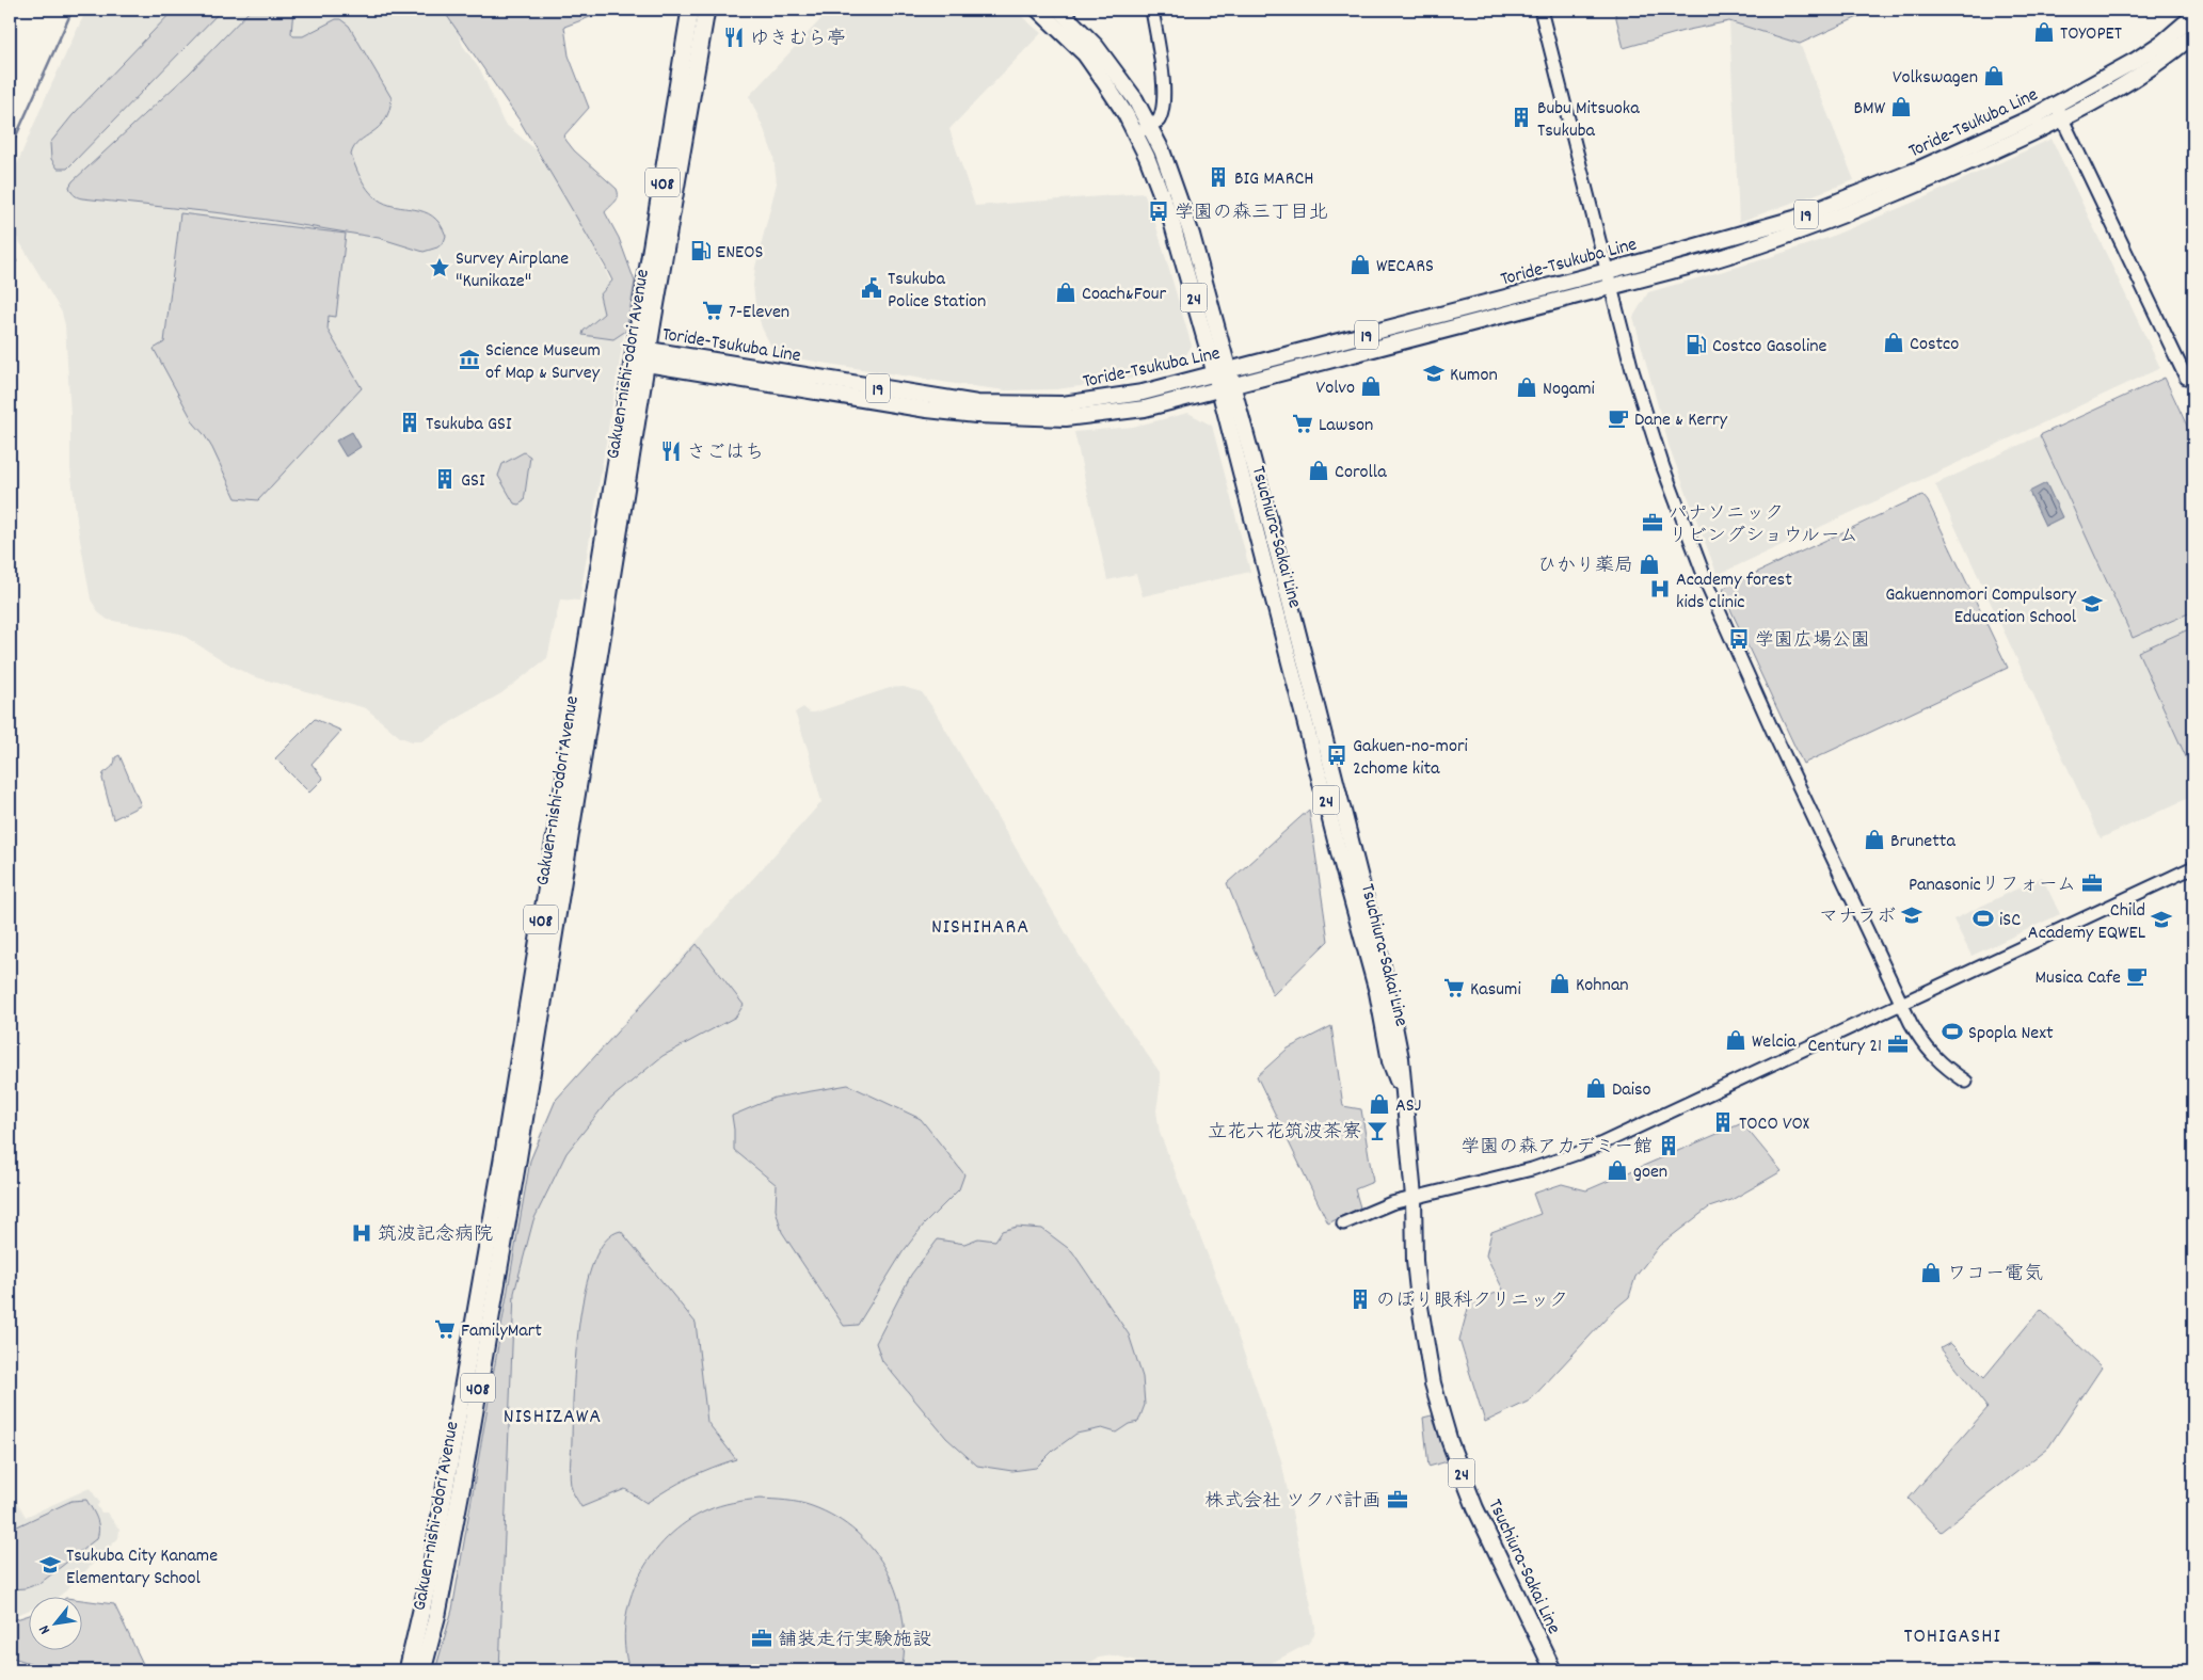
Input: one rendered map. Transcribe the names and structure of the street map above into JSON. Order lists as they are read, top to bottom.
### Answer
{
  "streets": {
    "highway": ["408", "Gakuen-nishi-odori Avenue"],
    "main road": [
      "Toride-Tsukuba Line",
      "19",
      "24",
      "Tsuchiura-Sakai Line"
    ]
  },
  "crossings": [
    ["Toride-Tsukuba Line", "Gakuen-nishi-odori Avenue"],
    ["Toride-Tsukuba Line", "Tsuchiura-Sakai Line"]
  ],
  "districts": ["NISHIHARA", "NISHIZAWA", "TOHIGASHI"],
  "places": {
    "shop": [
      "TOYOPET",
      "Volkswagen",
      "BMW",
      "WECARS",
      "Coach&Four",
      "Costco",
      "Volvo",
      "Nogami",
      "Corolla",
      "ひかり薬局",
      "Brunetta",
      "Kohnan",
      "Welcia",
      "Daiso",
      "ASJ",
      "goen",
      "ワコー電気"
    ],
    "restaurant": ["ゆきむら亭", "さごはち"],
    "building": [
      "Bubu Mitsuoka Tsukuba",
      "BIG MARCH",
      "Tsukuba GSI",
      "GSI",
      "TOCO VOX",
      "学園の森アカデミー館",
      "のぼり眼科クリニック"
    ],
    "bus stop": ["学園の森三丁目北", "学園広場公園", "Gakuen-no-mori 2chome kita"],
    "fuel station": ["ENEOS", "Costco Gasoline"],
    "place": ["Survey Airplane \"Kunikaze\""],
    "public building": ["Tsukuba Police Station"],
    "supermarket": [
      "7-Eleven",
      "Lawson",
      "Kasumi",
      "FamilyMart"
    ],
    "museum": ["Science Museum of Map & Survey"],
    "school or university": [
      "Kumon",
      "Gakuennomori Compulsory Education School",
      "マナラボ",
      "Child Academy EQWEL",
      "Tsukuba City Kaname Elementary School"
    ],
    "cafe": ["Dane & Kerry", "Musica Cafe"],
    "office": [
      "パナソニック リビングショウルーム",
      "Panasonicリフォーム",
      "Century 21",
      "株式会社 ツクバ計画",
      "舗装走行実験施設"
    ],
    "hospital": ["Academy forest kids clinic", "筑波記念病院"],
    "sports": ["iSC", "Spopla Next"],
    "bar": ["立花六花筑波茶寮"]
  },
  "north": "bottom left"
}
